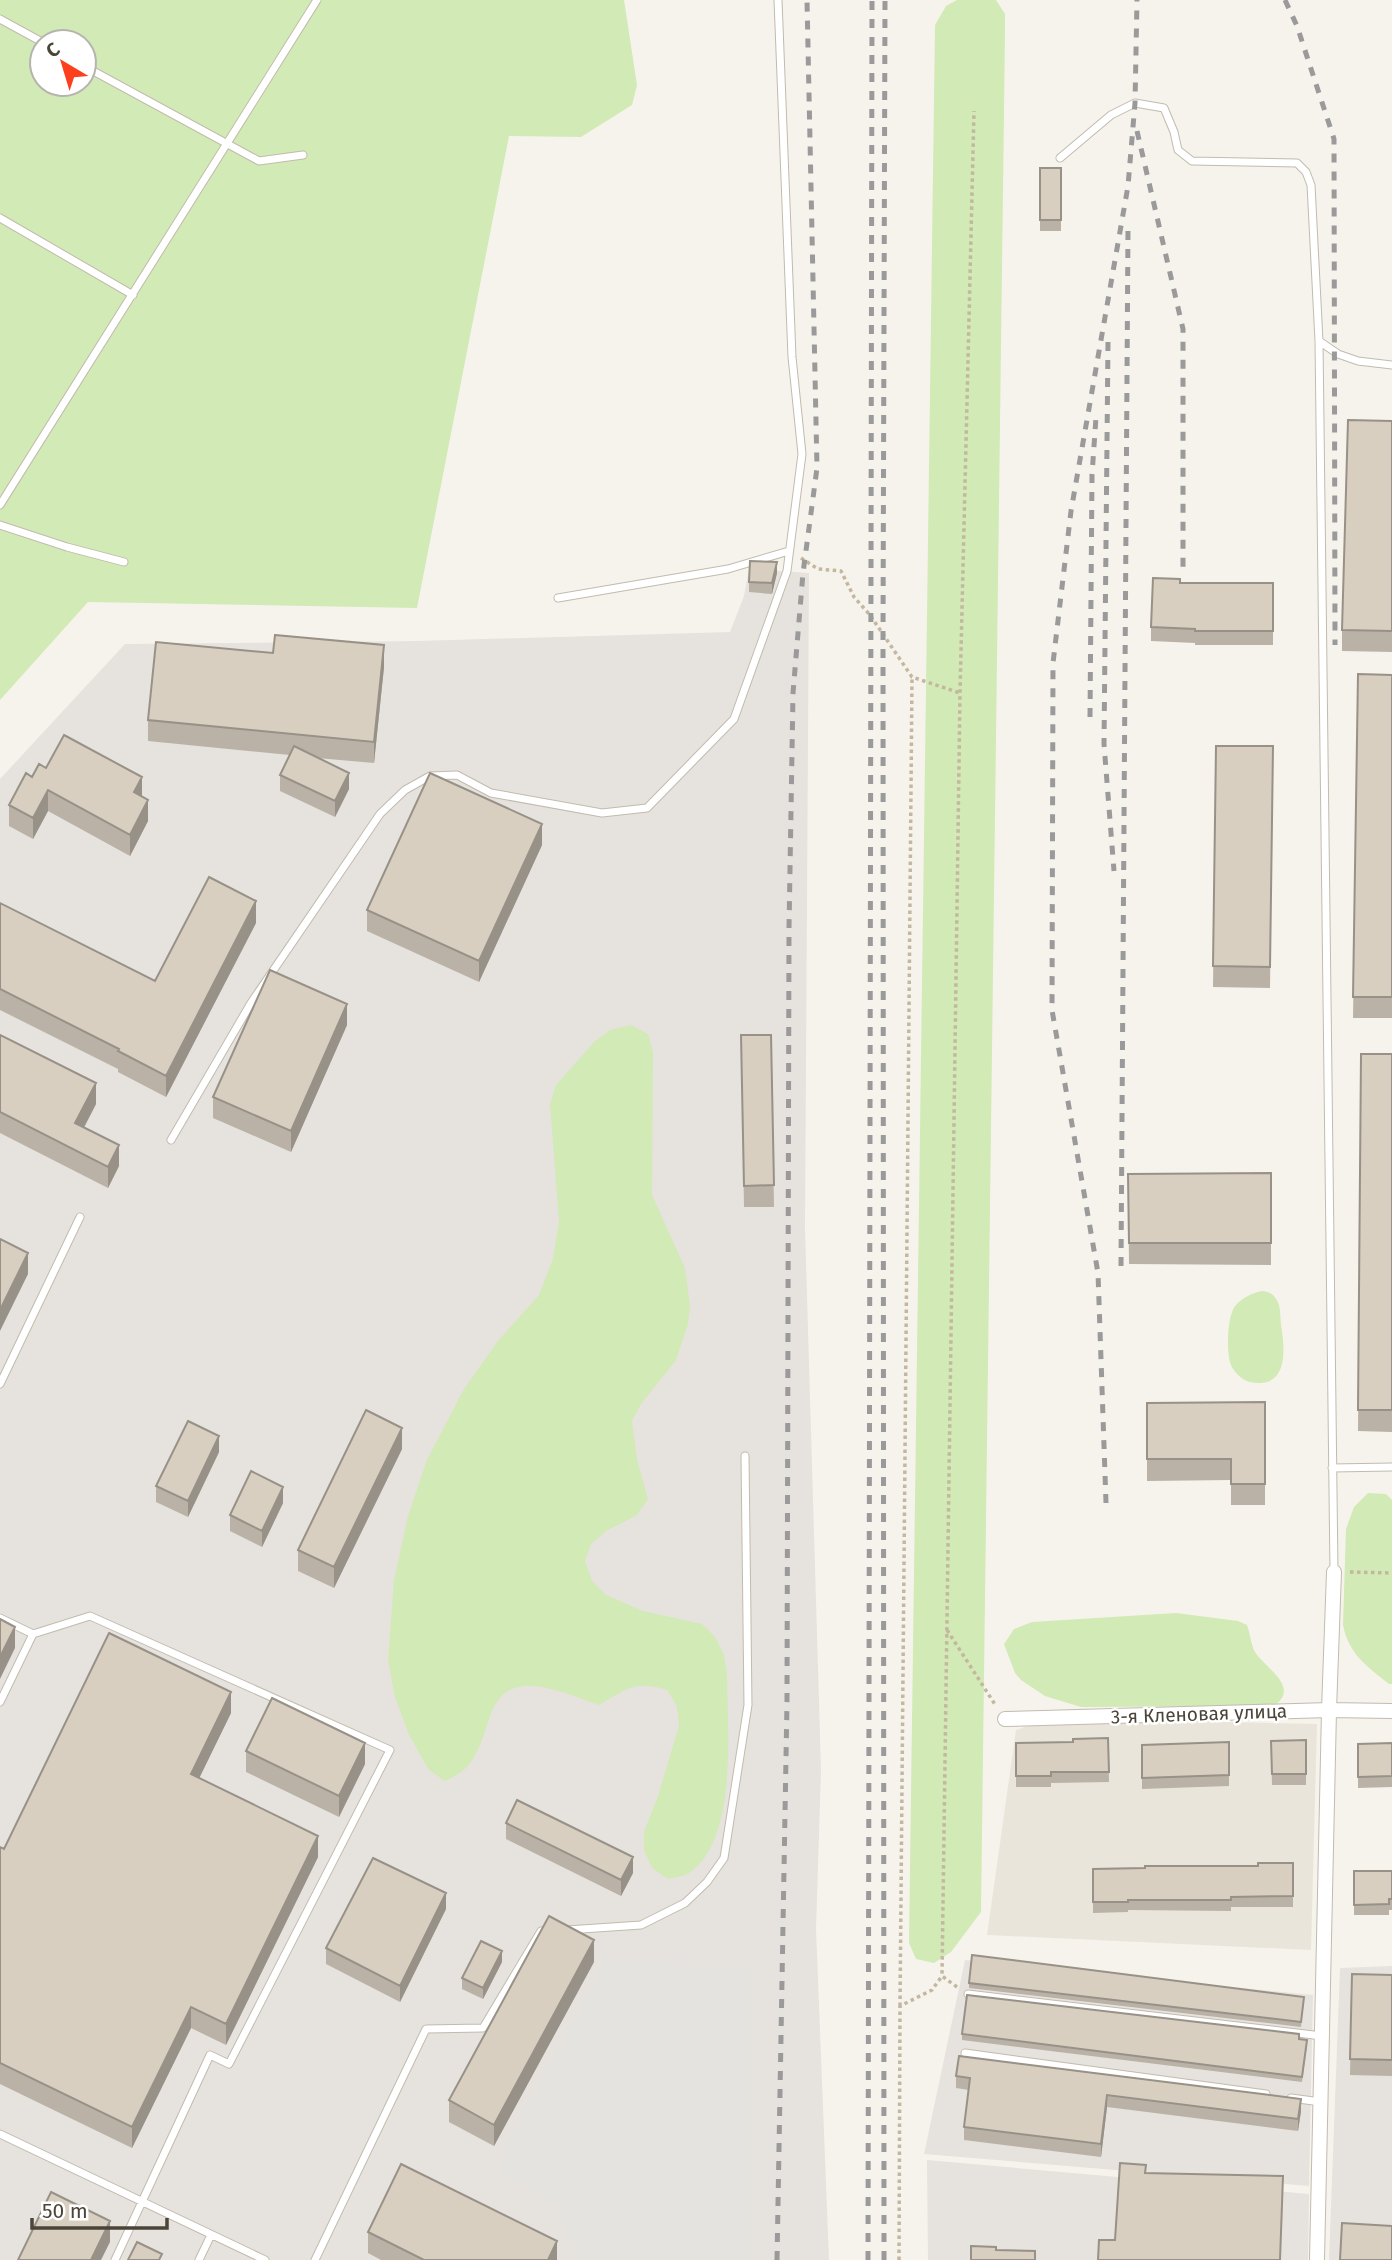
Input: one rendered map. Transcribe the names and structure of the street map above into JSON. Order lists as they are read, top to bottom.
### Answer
{
  "streets": {
    "street": ["3-я Кленовая улица"]
  },
  "scale_bar": "50 m",
  "north": "top left"
}
